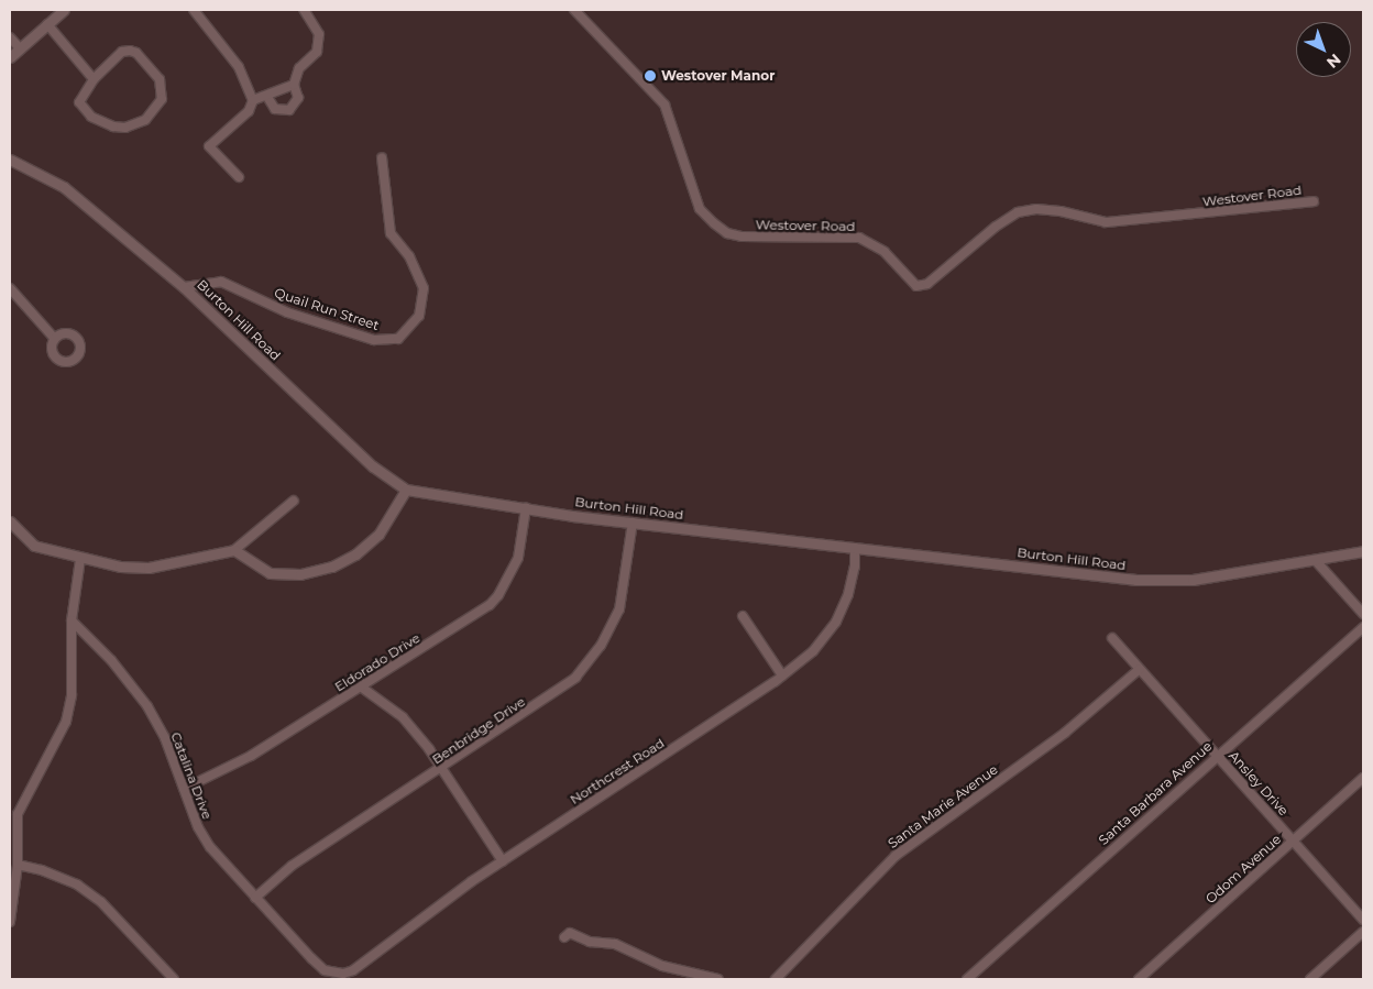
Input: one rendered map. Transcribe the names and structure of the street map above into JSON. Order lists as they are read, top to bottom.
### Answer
{
  "streets": {
    "street": [
      "Westover Road",
      "Quail Run Street",
      "Burton Hill Road",
      "Eldorado Drive",
      "Benbridge Drive",
      "Northcrest Road",
      "Catalina Drive",
      "Ansley Drive",
      "Santa Barbara Avenue",
      "Santa Marie Avenue",
      "Odom Avenue"
    ]
  },
  "crossings": [
    ["Quail Run Street", "Burton Hill Road"],
    ["Burton Hill Road", "Eldorado Drive"],
    ["Burton Hill Road", "Benbridge Drive"],
    ["Burton Hill Road", "Northcrest Road"],
    ["Eldorado Drive", "Catalina Drive"],
    ["Benbridge Drive", "Catalina Drive"],
    ["Northcrest Road", "Catalina Drive"],
    ["Ansley Drive", "Santa Barbara Avenue"],
    ["Ansley Drive", "Santa Marie Avenue"],
    ["Ansley Drive", "Odom Avenue"]
  ],
  "places": ["Westover Manor"],
  "north": "bottom right"
}
